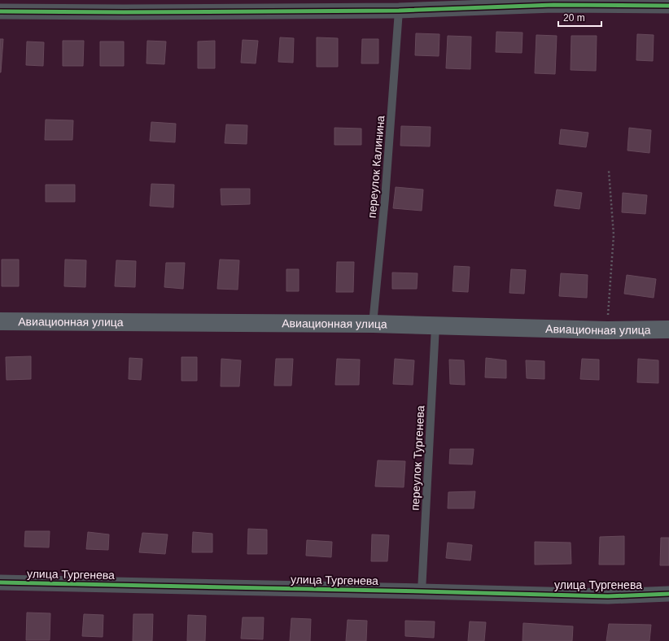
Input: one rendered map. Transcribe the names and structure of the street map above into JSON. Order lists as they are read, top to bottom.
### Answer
{
  "streets": {
    "main road": ["Авиационная улица"],
    "street": ["улица Тургенева"],
    "lane": ["переулок Калинина", "переулок Тургенева"]
  },
  "crossings": [
    ["переулок Калинина", "Авиационная улица"],
    ["Авиационная улица", "переулок Тургенева"],
    ["переулок Тургенева", "улица Тургенева"]
  ],
  "scale_bar": "20 m"
}
